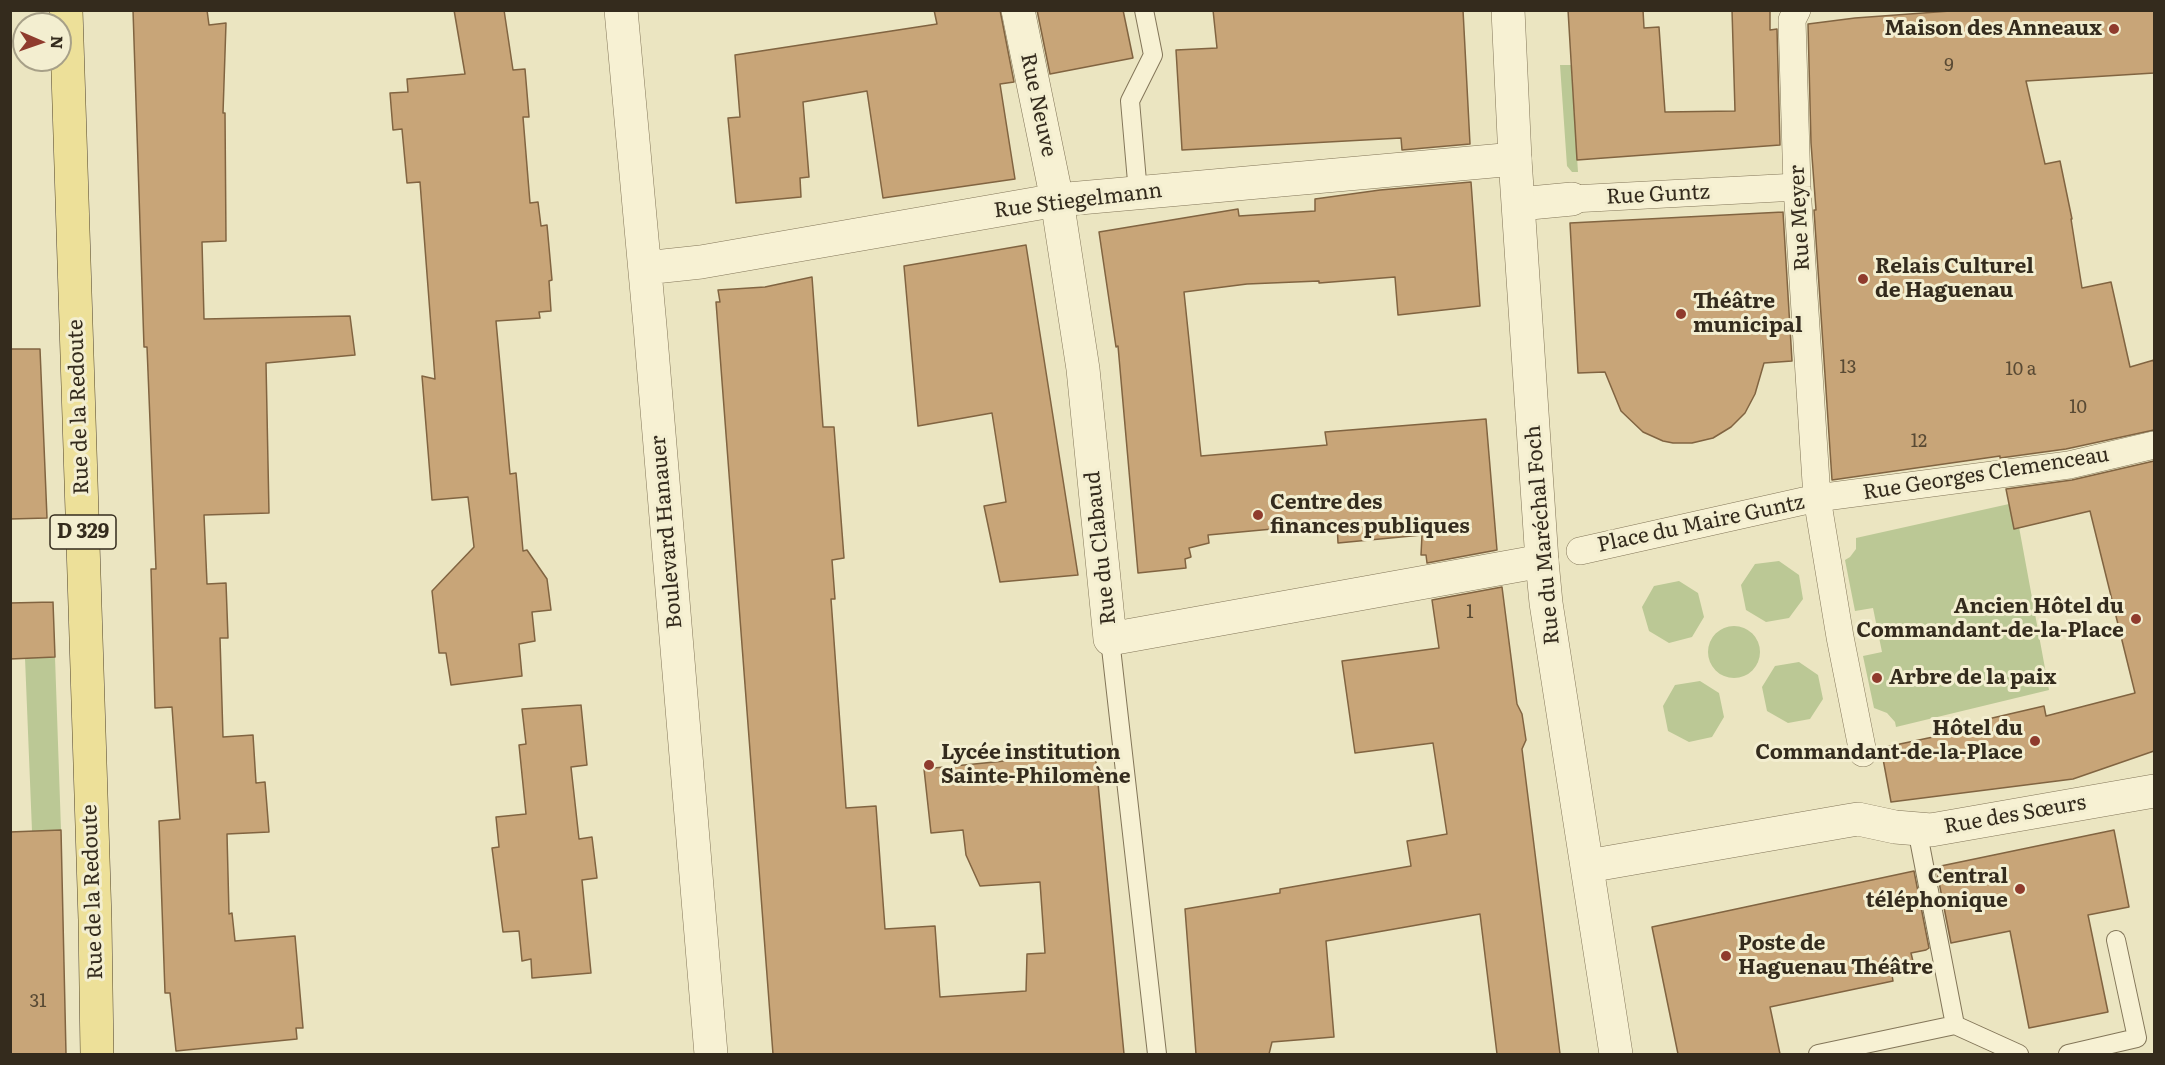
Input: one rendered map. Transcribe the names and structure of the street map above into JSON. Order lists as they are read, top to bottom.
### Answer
{
  "streets": {
    "main road": ["Rue de la Redoute", "D 329"],
    "street": [
      "Rue Neuve",
      "Rue Guntz",
      "Rue Stiegelmann",
      "Rue Meyer",
      "Rue Georges Clemenceau",
      "Place du Maire Guntz",
      "Boulevard Hanauer",
      "Rue du Maréchal Foch",
      "Rue du Clabaud",
      "Rue des Sœurs"
    ]
  },
  "crossings": [
    ["Rue Neuve", "Rue Stiegelmann"],
    ["Rue Neuve", "Rue du Clabaud"],
    ["Rue Guntz", "Rue Meyer"],
    ["Rue Guntz", "Rue du Maréchal Foch"],
    ["Rue Stiegelmann", "Boulevard Hanauer"],
    ["Rue Stiegelmann", "Rue du Maréchal Foch"],
    ["Rue Stiegelmann", "Rue du Clabaud"],
    ["Rue Meyer", "Rue Georges Clemenceau"],
    ["Rue Meyer", "Place du Maire Guntz"],
    ["Rue Georges Clemenceau", "Place du Maire Guntz"],
    ["Rue du Maréchal Foch", "Rue du Clabaud"],
    ["Rue du Maréchal Foch", "Rue des Sœurs"]
  ],
  "places": [
    "Maison des Anneaux",
    "Relais Culturel de Haguenau",
    "Théâtre municipal",
    "Centre des finances publiques",
    "Ancien Hôtel du Commandant-de-la-Place",
    "Arbre de la paix",
    "Hôtel du Commandant-de-la-Place",
    "Lycée institution Sainte-Philomène",
    "Central téléphonique",
    "Poste de Haguenau Théâtre"
  ],
  "house_numbers": [
    "9",
    "13",
    "10 a",
    "10",
    "12",
    "1",
    "31"
  ],
  "north": "right"
}
